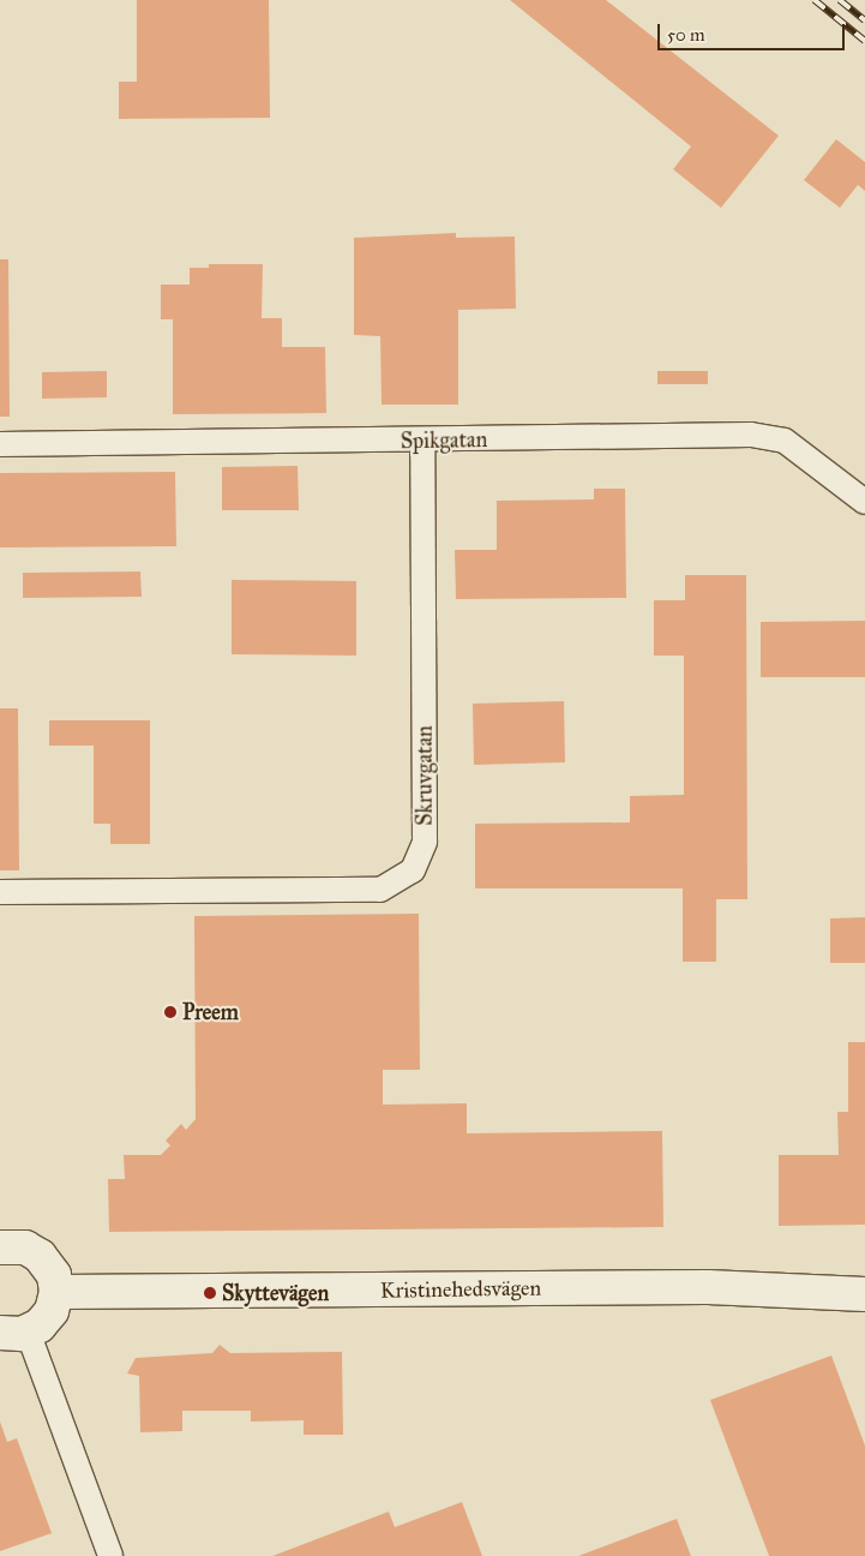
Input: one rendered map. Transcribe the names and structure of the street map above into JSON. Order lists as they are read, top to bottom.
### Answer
{
  "streets": {
    "street": ["Spikgatan", "Skruvgatan", "Kristinehedsvägen"]
  },
  "crossings": [
    ["Spikgatan", "Skruvgatan"]
  ],
  "places": ["Preem", "Skyttevägen"],
  "scale_bar": "50 m"
}
